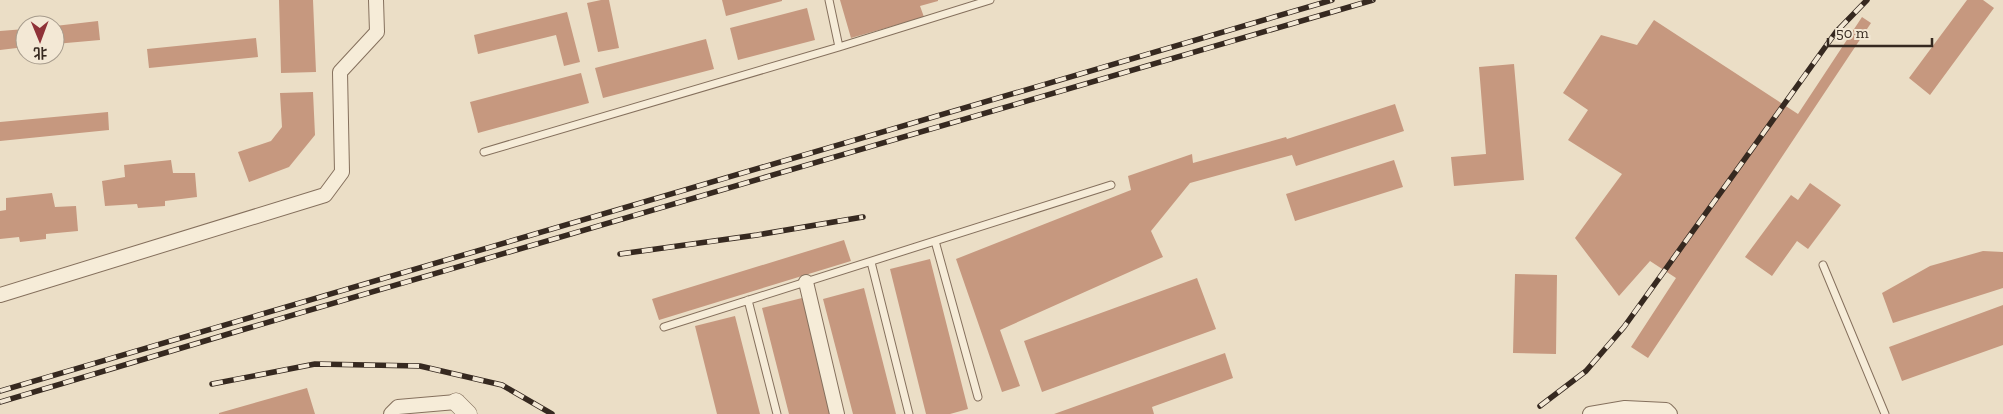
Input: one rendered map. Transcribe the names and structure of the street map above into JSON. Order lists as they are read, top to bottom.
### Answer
{
  "scale_bar": "50 m",
  "north": "bottom"
}
